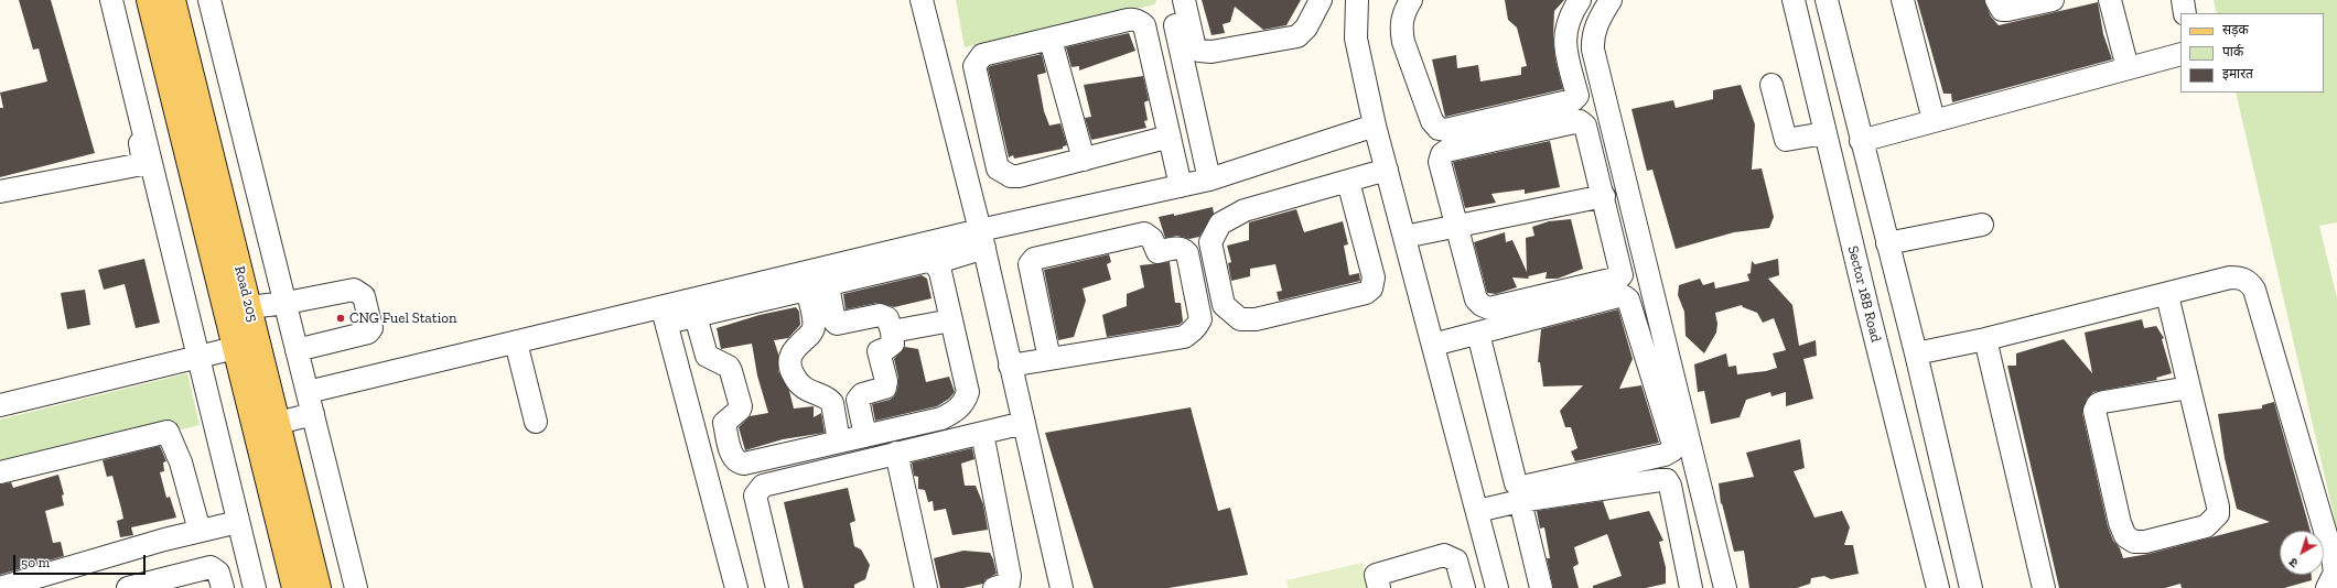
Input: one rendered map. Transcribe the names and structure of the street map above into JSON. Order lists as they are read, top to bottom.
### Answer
{
  "streets": {
    "main road": ["Road 205"],
    "street": ["Sector 18B Road"]
  },
  "places": ["CNG Fuel Station"],
  "legend": ["सड़क", "पार्क", "इमारत"],
  "scale_bar": "50 m",
  "north": "bottom left"
}
